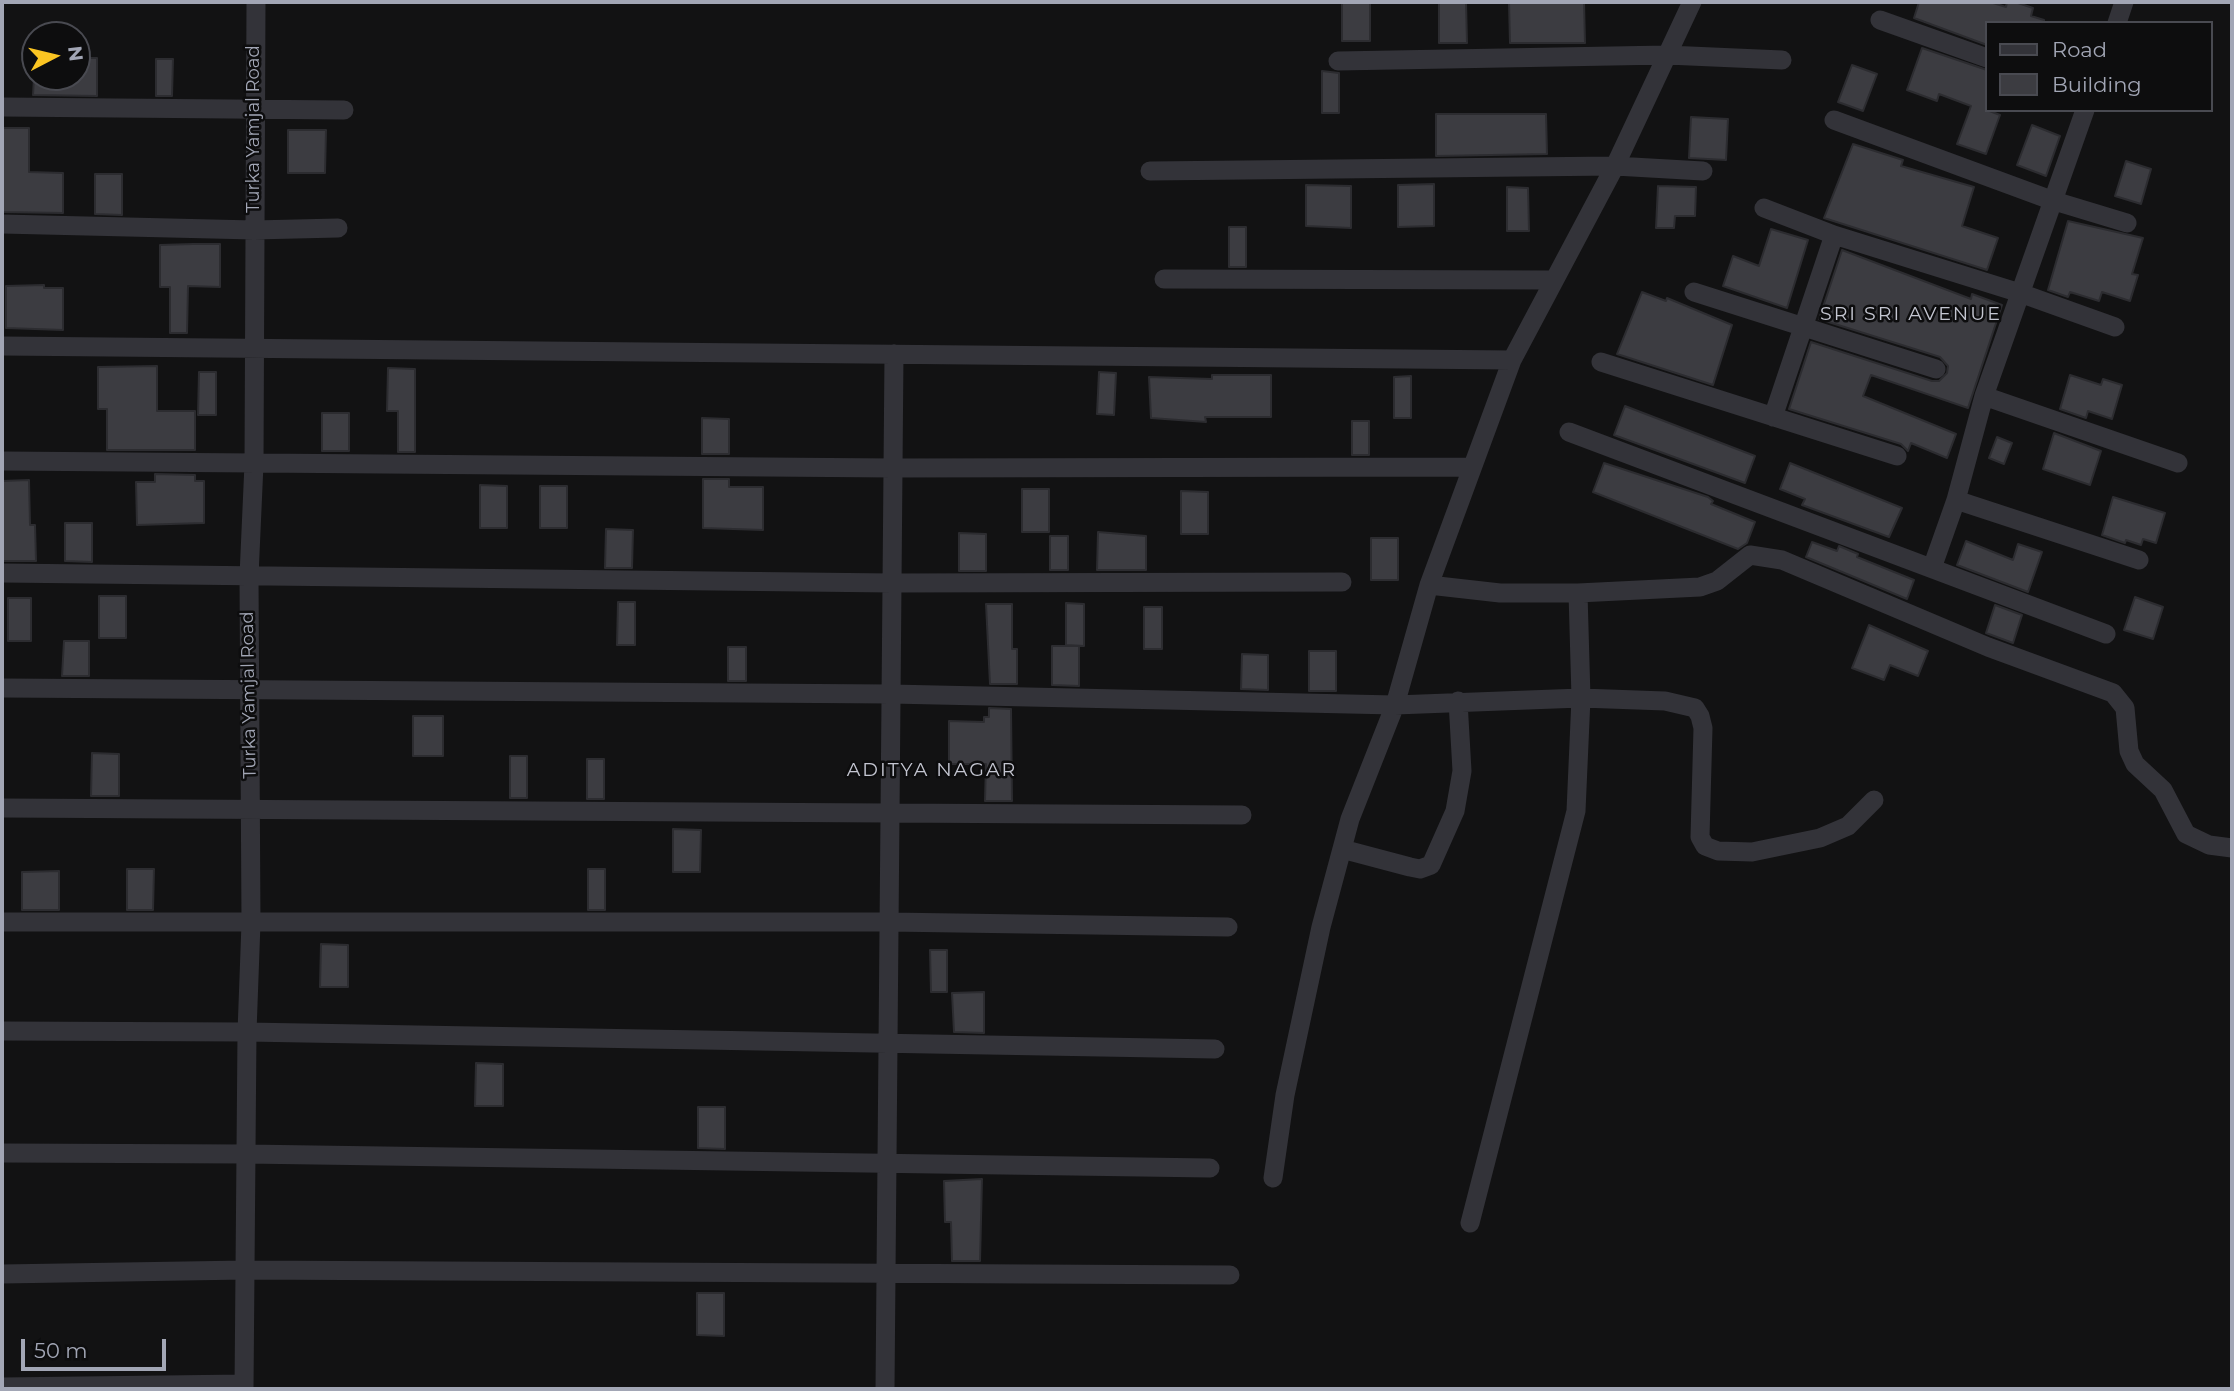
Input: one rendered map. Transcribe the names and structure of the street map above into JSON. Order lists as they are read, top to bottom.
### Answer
{
  "streets": {
    "street": ["Turka Yamjal Road"]
  },
  "districts": ["SRI SRI AVENUE", "ADITYA NAGAR"],
  "legend": ["Road", "Building"],
  "scale_bar": "50 m",
  "north": "right"
}
